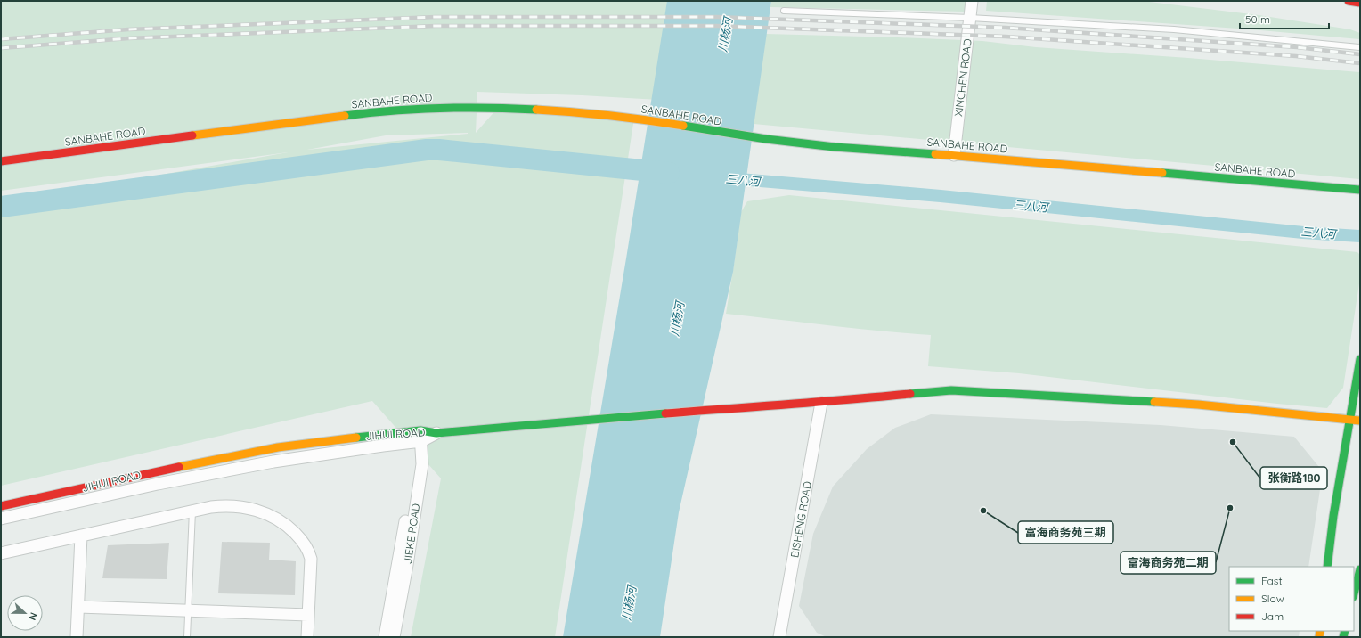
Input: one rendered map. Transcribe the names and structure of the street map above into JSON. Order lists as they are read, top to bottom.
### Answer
{
  "streets": {
    "street": [
      "XINCHEN ROAD",
      "SANBAHE ROAD",
      "JIHUI ROAD",
      "BISHENG ROAD",
      "JIEKE ROAD"
    ]
  },
  "crossings": [
    ["XINCHEN ROAD", "SANBAHE ROAD"],
    ["JIHUI ROAD", "JIEKE ROAD"]
  ],
  "water": ["川杨河", "三八河"],
  "places": ["张衡路180", "富海商务苑二期", "富海商务苑三期"],
  "legend": ["Fast", "Slow", "Jam"],
  "scale_bar": "50 m",
  "north": "right"
}
